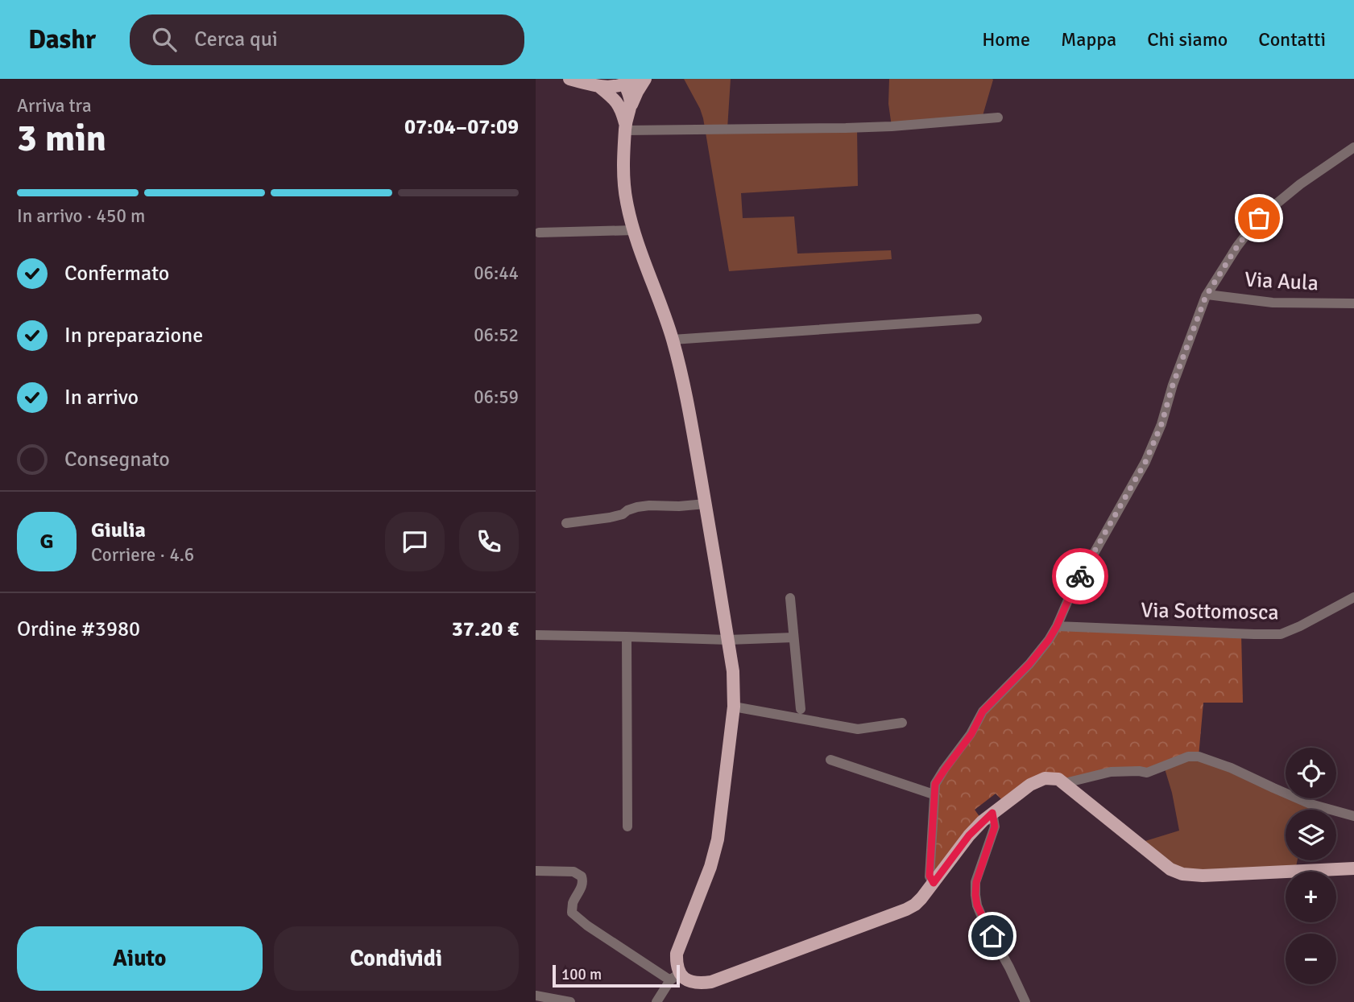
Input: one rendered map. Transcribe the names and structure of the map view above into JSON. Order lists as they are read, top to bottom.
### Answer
{
  "streets": {
    "street": ["Via Aula", "Via Sottomosca"]
  },
  "crossings": [
    ["Via Aula", "Via Sottomosca"]
  ],
  "scale_bar": "100 m",
  "page": {
    "header": "Dashr",
    "search": "Cerca qui",
    "nav": [
      "Home",
      "Mappa",
      "Chi siamo",
      "Contatti"
    ],
    "heading": ["3 min", "Arriva tra", "07:04–07:09"],
    "panel": [
      "Giulia",
      "Corriere · 4.6",
      "Ordine #3980",
      "37.20 €"
    ],
    "bar": "In arrivo · 450 m",
    "list": [
      ["Confermato", "06:44"],
      ["In preparazione", "06:52"],
      ["In arrivo", "06:59"],
      "Consegnato"
    ],
    "round": "G",
    "map_buttons": ["+", "−"],
    "buttons": ["Aiuto", "Condividi"],
    "scale": "100 m"
  }
}
